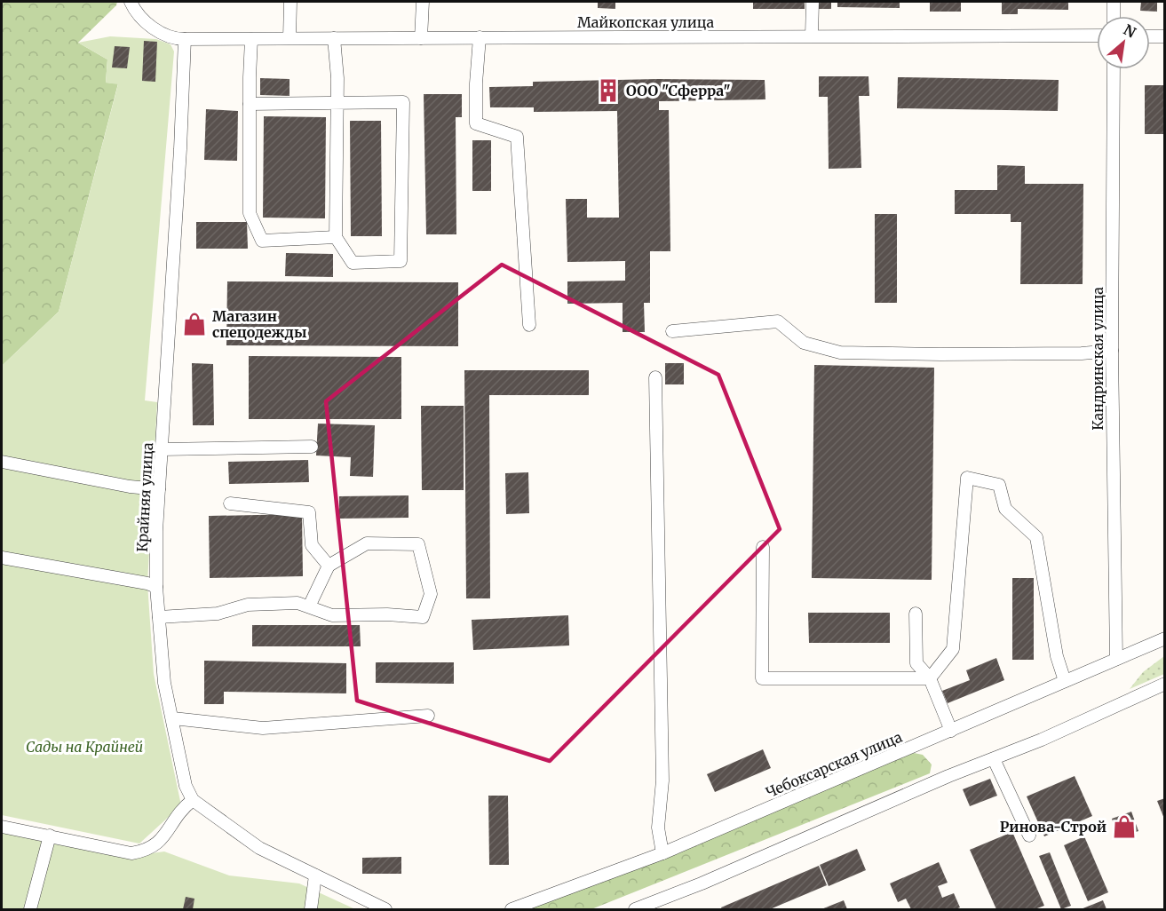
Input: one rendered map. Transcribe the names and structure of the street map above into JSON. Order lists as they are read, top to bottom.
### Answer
{
  "streets": {
    "street": [
      "Майкопская улица",
      "Кандринская улица",
      "Крайняя улица",
      "Чебоксарская улица"
    ]
  },
  "crossings": [
    ["Майкопская улица", "Крайняя улица"],
    ["Кандринская улица", "Чебоксарская улица"]
  ],
  "parks": ["Сады на Крайней"],
  "places": {
    "building": ["ООО \"Сферра\""],
    "shop": ["Магазин спецодежды", "Ринова-Строй"]
  },
  "north": "top right"
}
